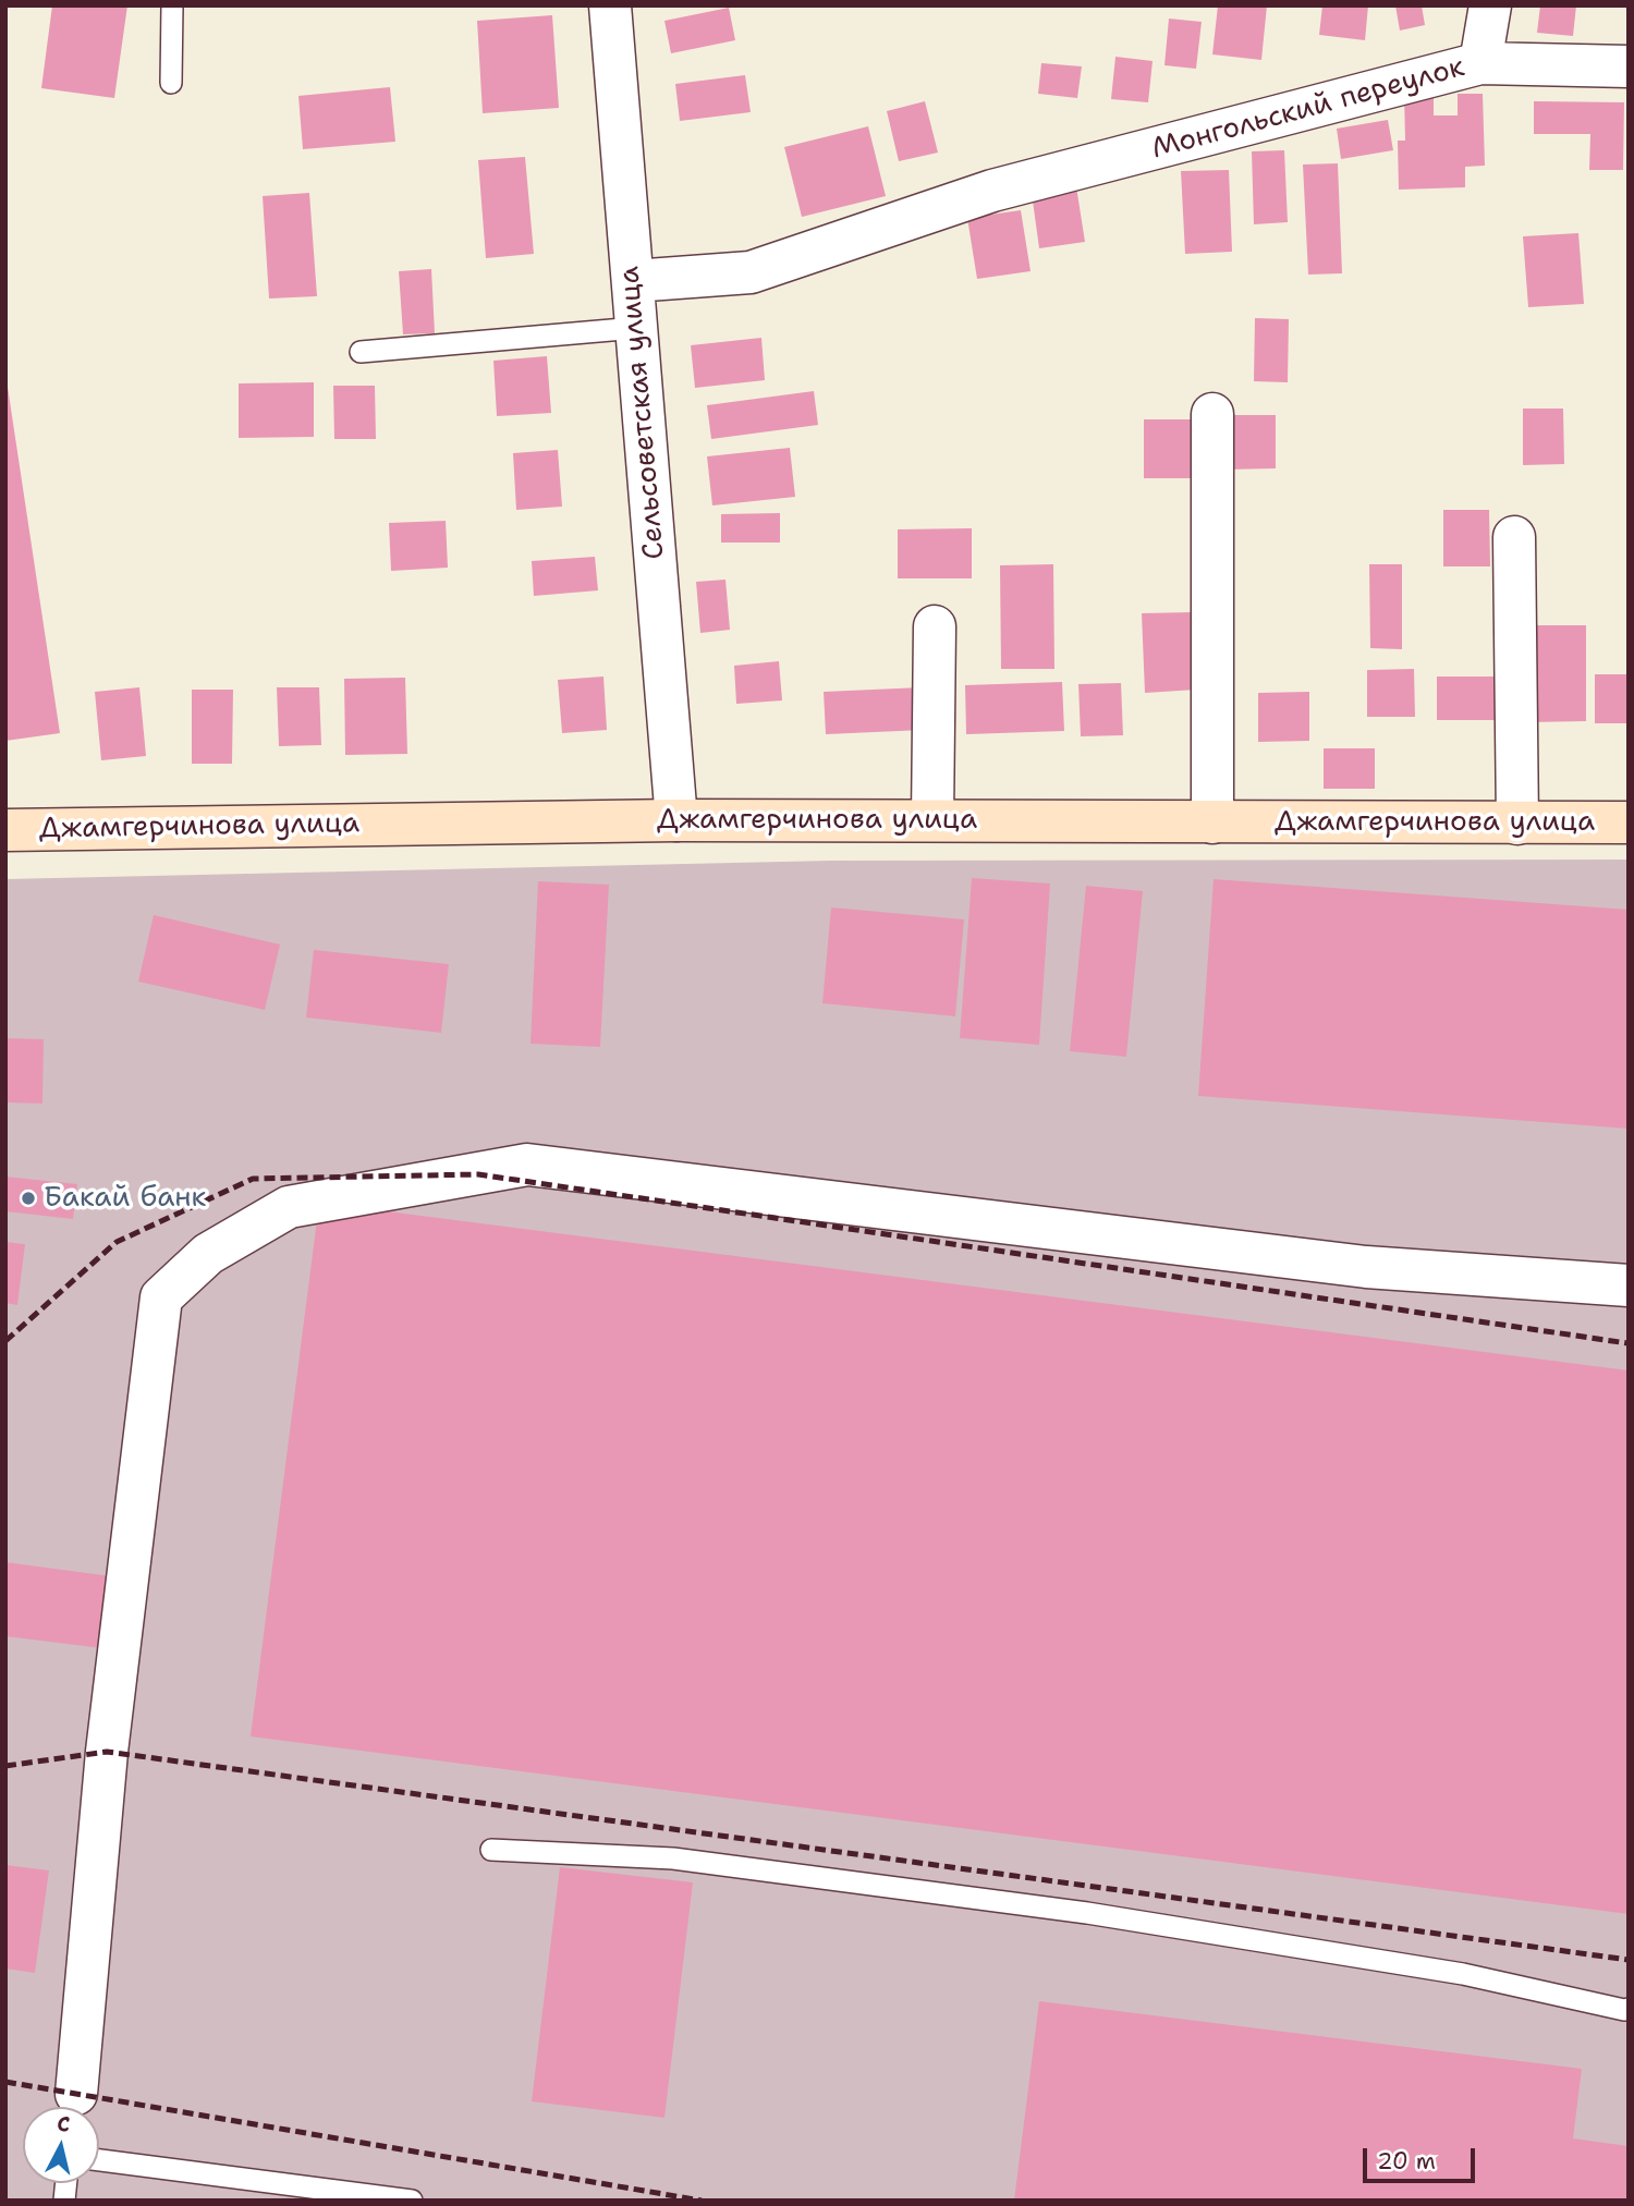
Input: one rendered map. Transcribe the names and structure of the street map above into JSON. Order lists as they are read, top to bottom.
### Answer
{
  "streets": {
    "street": ["Монгольский переулок", "Сельсоветская улица", "Джамгерчинова улица"]
  },
  "crossings": [
    ["Монгольский переулок", "Сельсоветская улица"],
    ["Сельсоветская улица", "Джамгерчинова улица"]
  ],
  "places": ["Бакай банк"],
  "scale_bar": "20 m",
  "north": "top"
}
